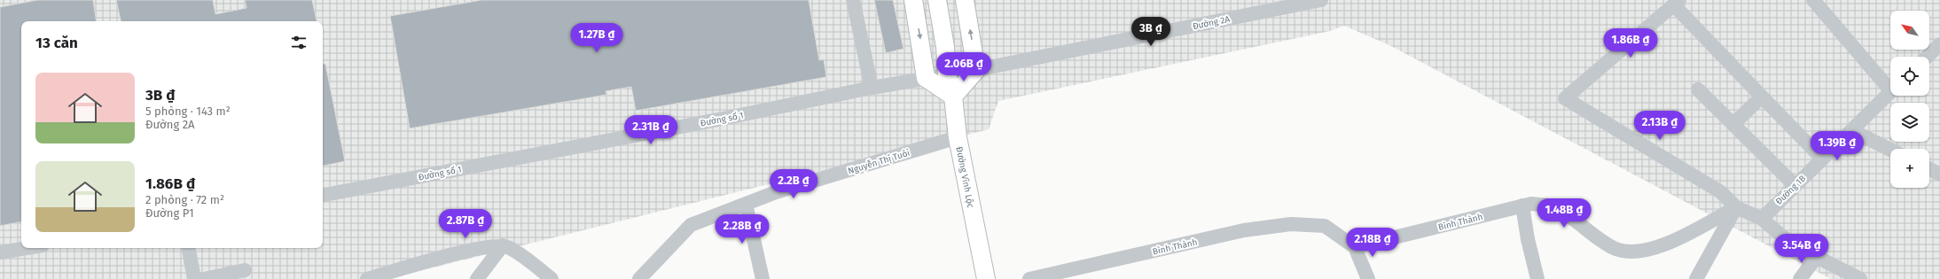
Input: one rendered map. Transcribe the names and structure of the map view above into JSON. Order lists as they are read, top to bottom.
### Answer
{
  "streets": {
    "main road": ["Đường Vĩnh Lộc"],
    "street": [
      "Đường 2A",
      "Đường số 1",
      "Nguyễn Thị Tuôi",
      "Đường 1B",
      "Bình Thành"
    ]
  },
  "crossings": [
    ["Đường 2A", "Đường số 1"],
    ["Đường số 1", "Đường Vĩnh Lộc"],
    ["Nguyễn Thị Tuôi", "Đường Vĩnh Lộc"]
  ],
  "north": "top left",
  "page": {
    "map_buttons": "+",
    "price": [
      "3B ₫",
      "1.27B ₫",
      "1.86B ₫",
      "2.06B ₫",
      "2.13B ₫",
      "2.31B ₫",
      "1.39B ₫",
      "2.2B ₫",
      "1.48B ₫",
      "2.87B ₫",
      "2.28B ₫",
      "2.18B ₫",
      "3.54B ₫"
    ],
    "heading": "13 căn",
    "list": [
      {
        "name": "3B ₫",
        "note": "5 phòng · 143 m² · Đường 2A"
      },
      {
        "name": "1.86B ₫",
        "note": "2 phòng · 72 m² · Đường P1"
      }
    ]
  }
}
